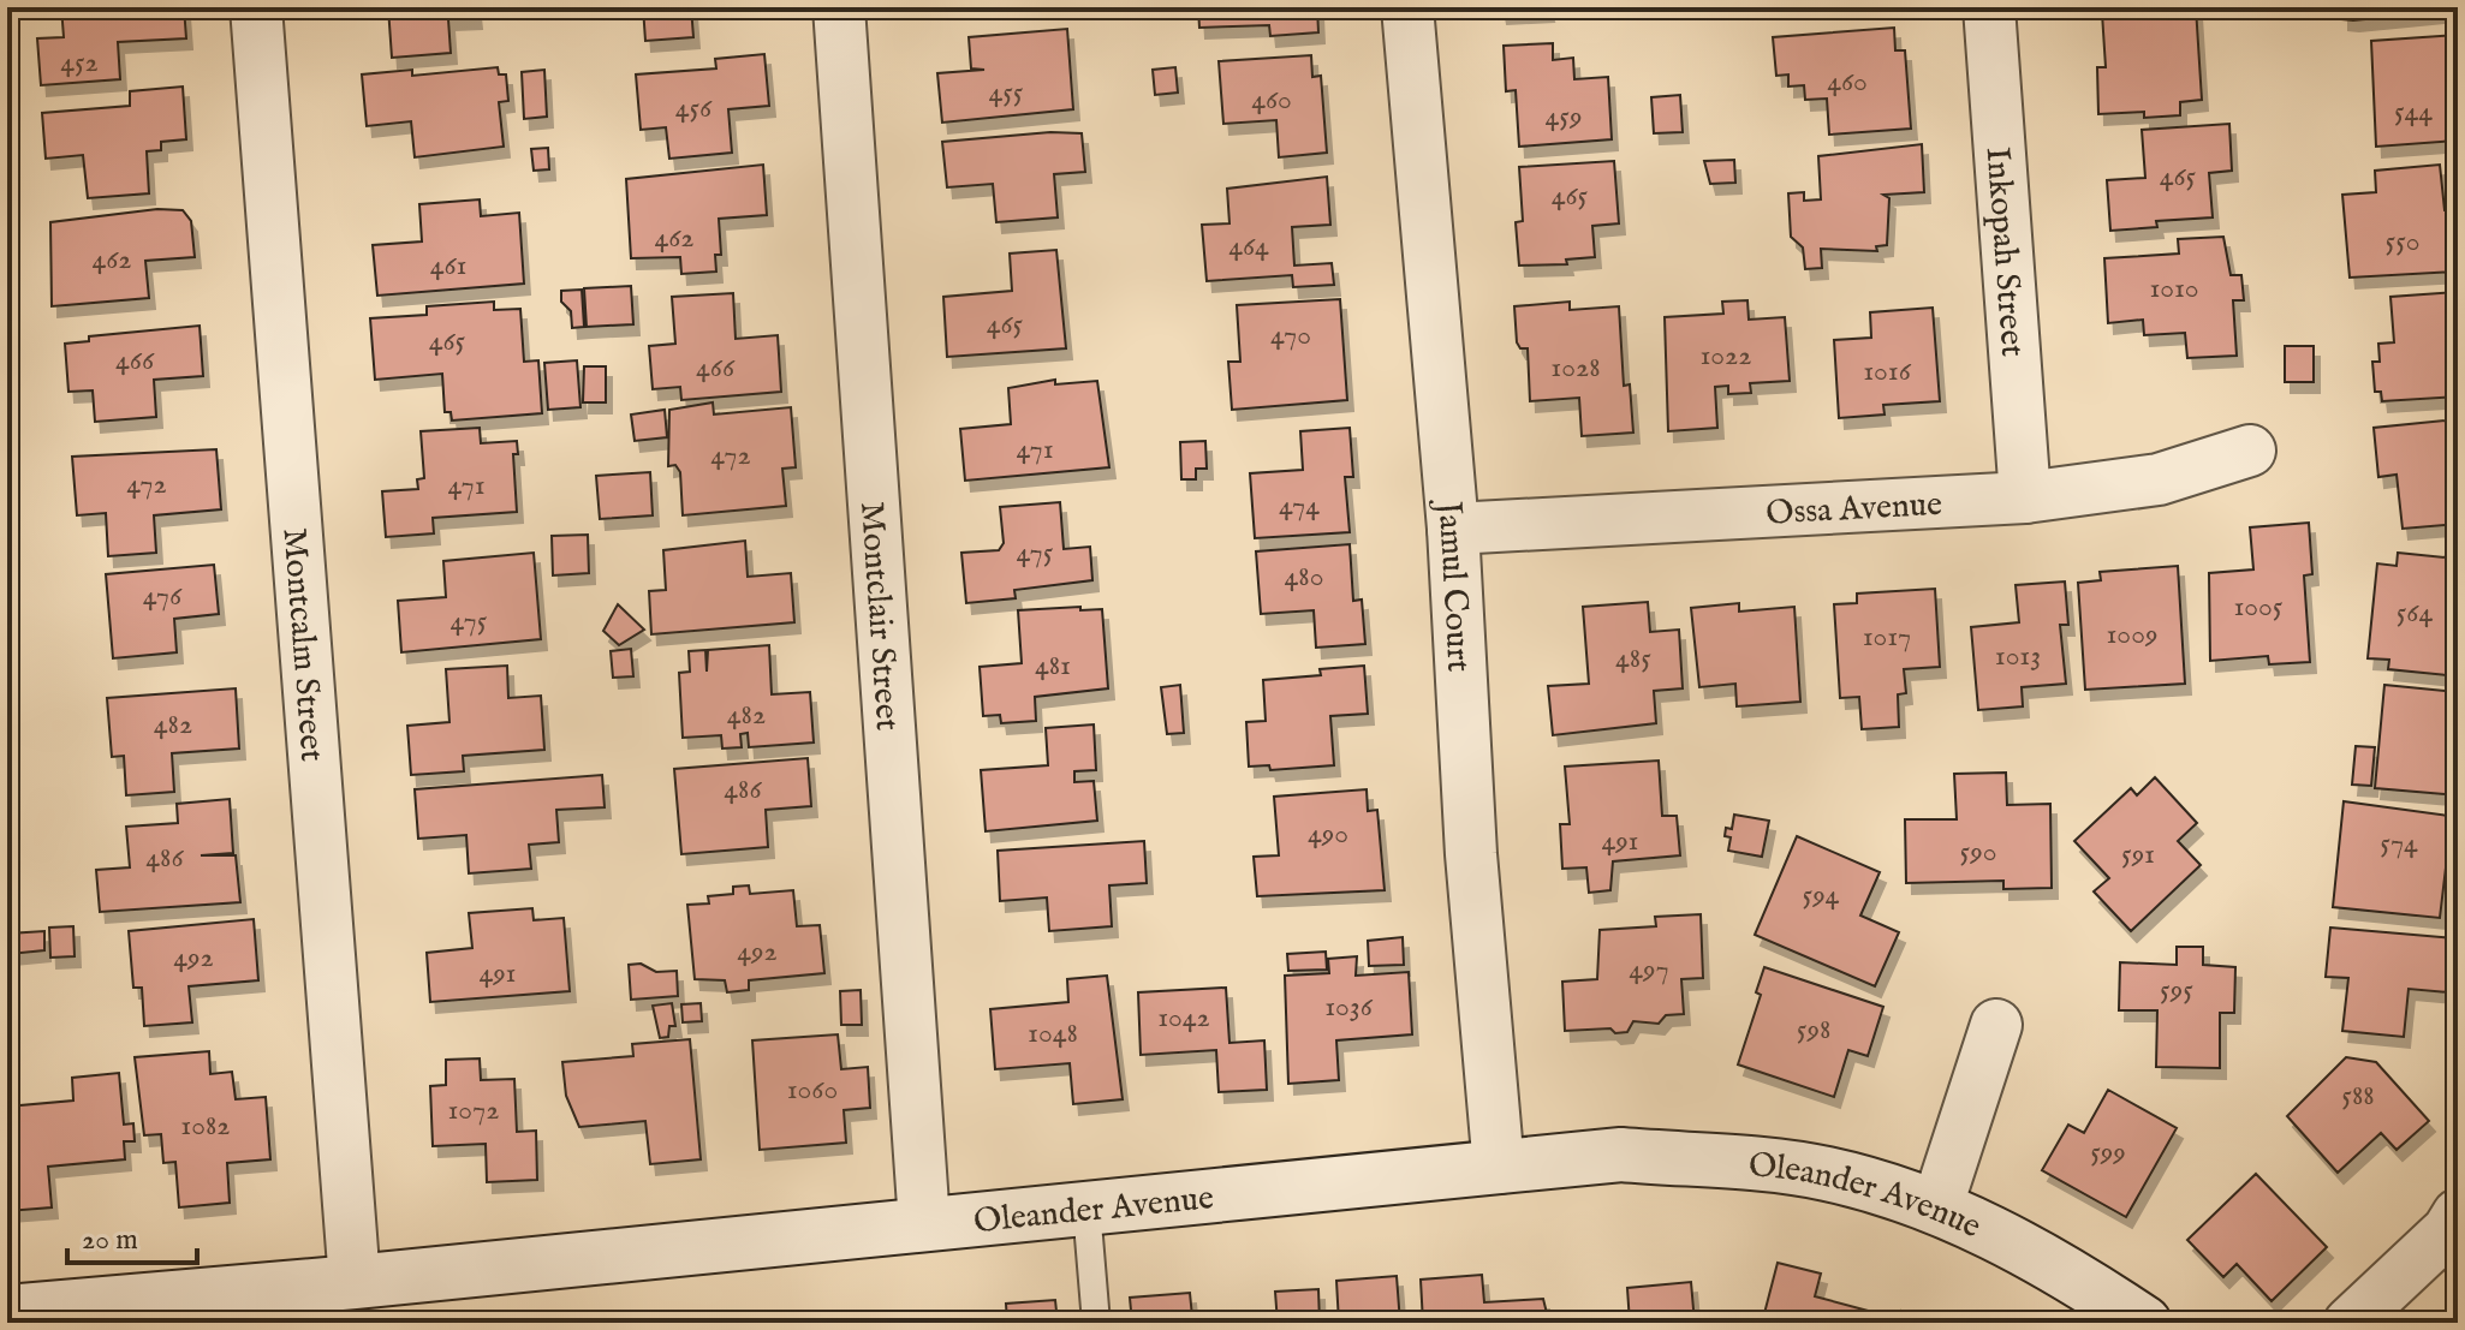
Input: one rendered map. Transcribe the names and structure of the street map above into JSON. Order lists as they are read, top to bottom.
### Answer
{
  "streets": {
    "street": [
      "Inkopah Street",
      "Ossa Avenue",
      "Jamul Court",
      "Montclair Street",
      "Montcalm Street",
      "Oleander Avenue"
    ]
  },
  "crossings": [
    ["Inkopah Street", "Ossa Avenue"],
    ["Ossa Avenue", "Jamul Court"],
    ["Jamul Court", "Oleander Avenue"],
    ["Montclair Street", "Oleander Avenue"],
    ["Montcalm Street", "Oleander Avenue"]
  ],
  "house_numbers": [
    "452",
    "460",
    "455",
    "460",
    "456",
    "544",
    "459",
    "465",
    "465",
    "462",
    "550",
    "464",
    "462",
    "461",
    "1010",
    "465",
    "470",
    "465",
    "1022",
    "466",
    "466",
    "1028",
    "1016",
    "471",
    "472",
    "472",
    "471",
    "474",
    "475",
    "480",
    "476",
    "1005",
    "564",
    "475",
    "1009",
    "1017",
    "1013",
    "485",
    "481",
    "482",
    "482",
    "486",
    "490",
    "491",
    "574",
    "590",
    "591",
    "486",
    "594",
    "492",
    "492",
    "497",
    "491",
    "595",
    "1036",
    "1042",
    "598",
    "1048",
    "1060",
    "588",
    "1072",
    "1082",
    "599"
  ],
  "scale_bar": "20 m"
}
